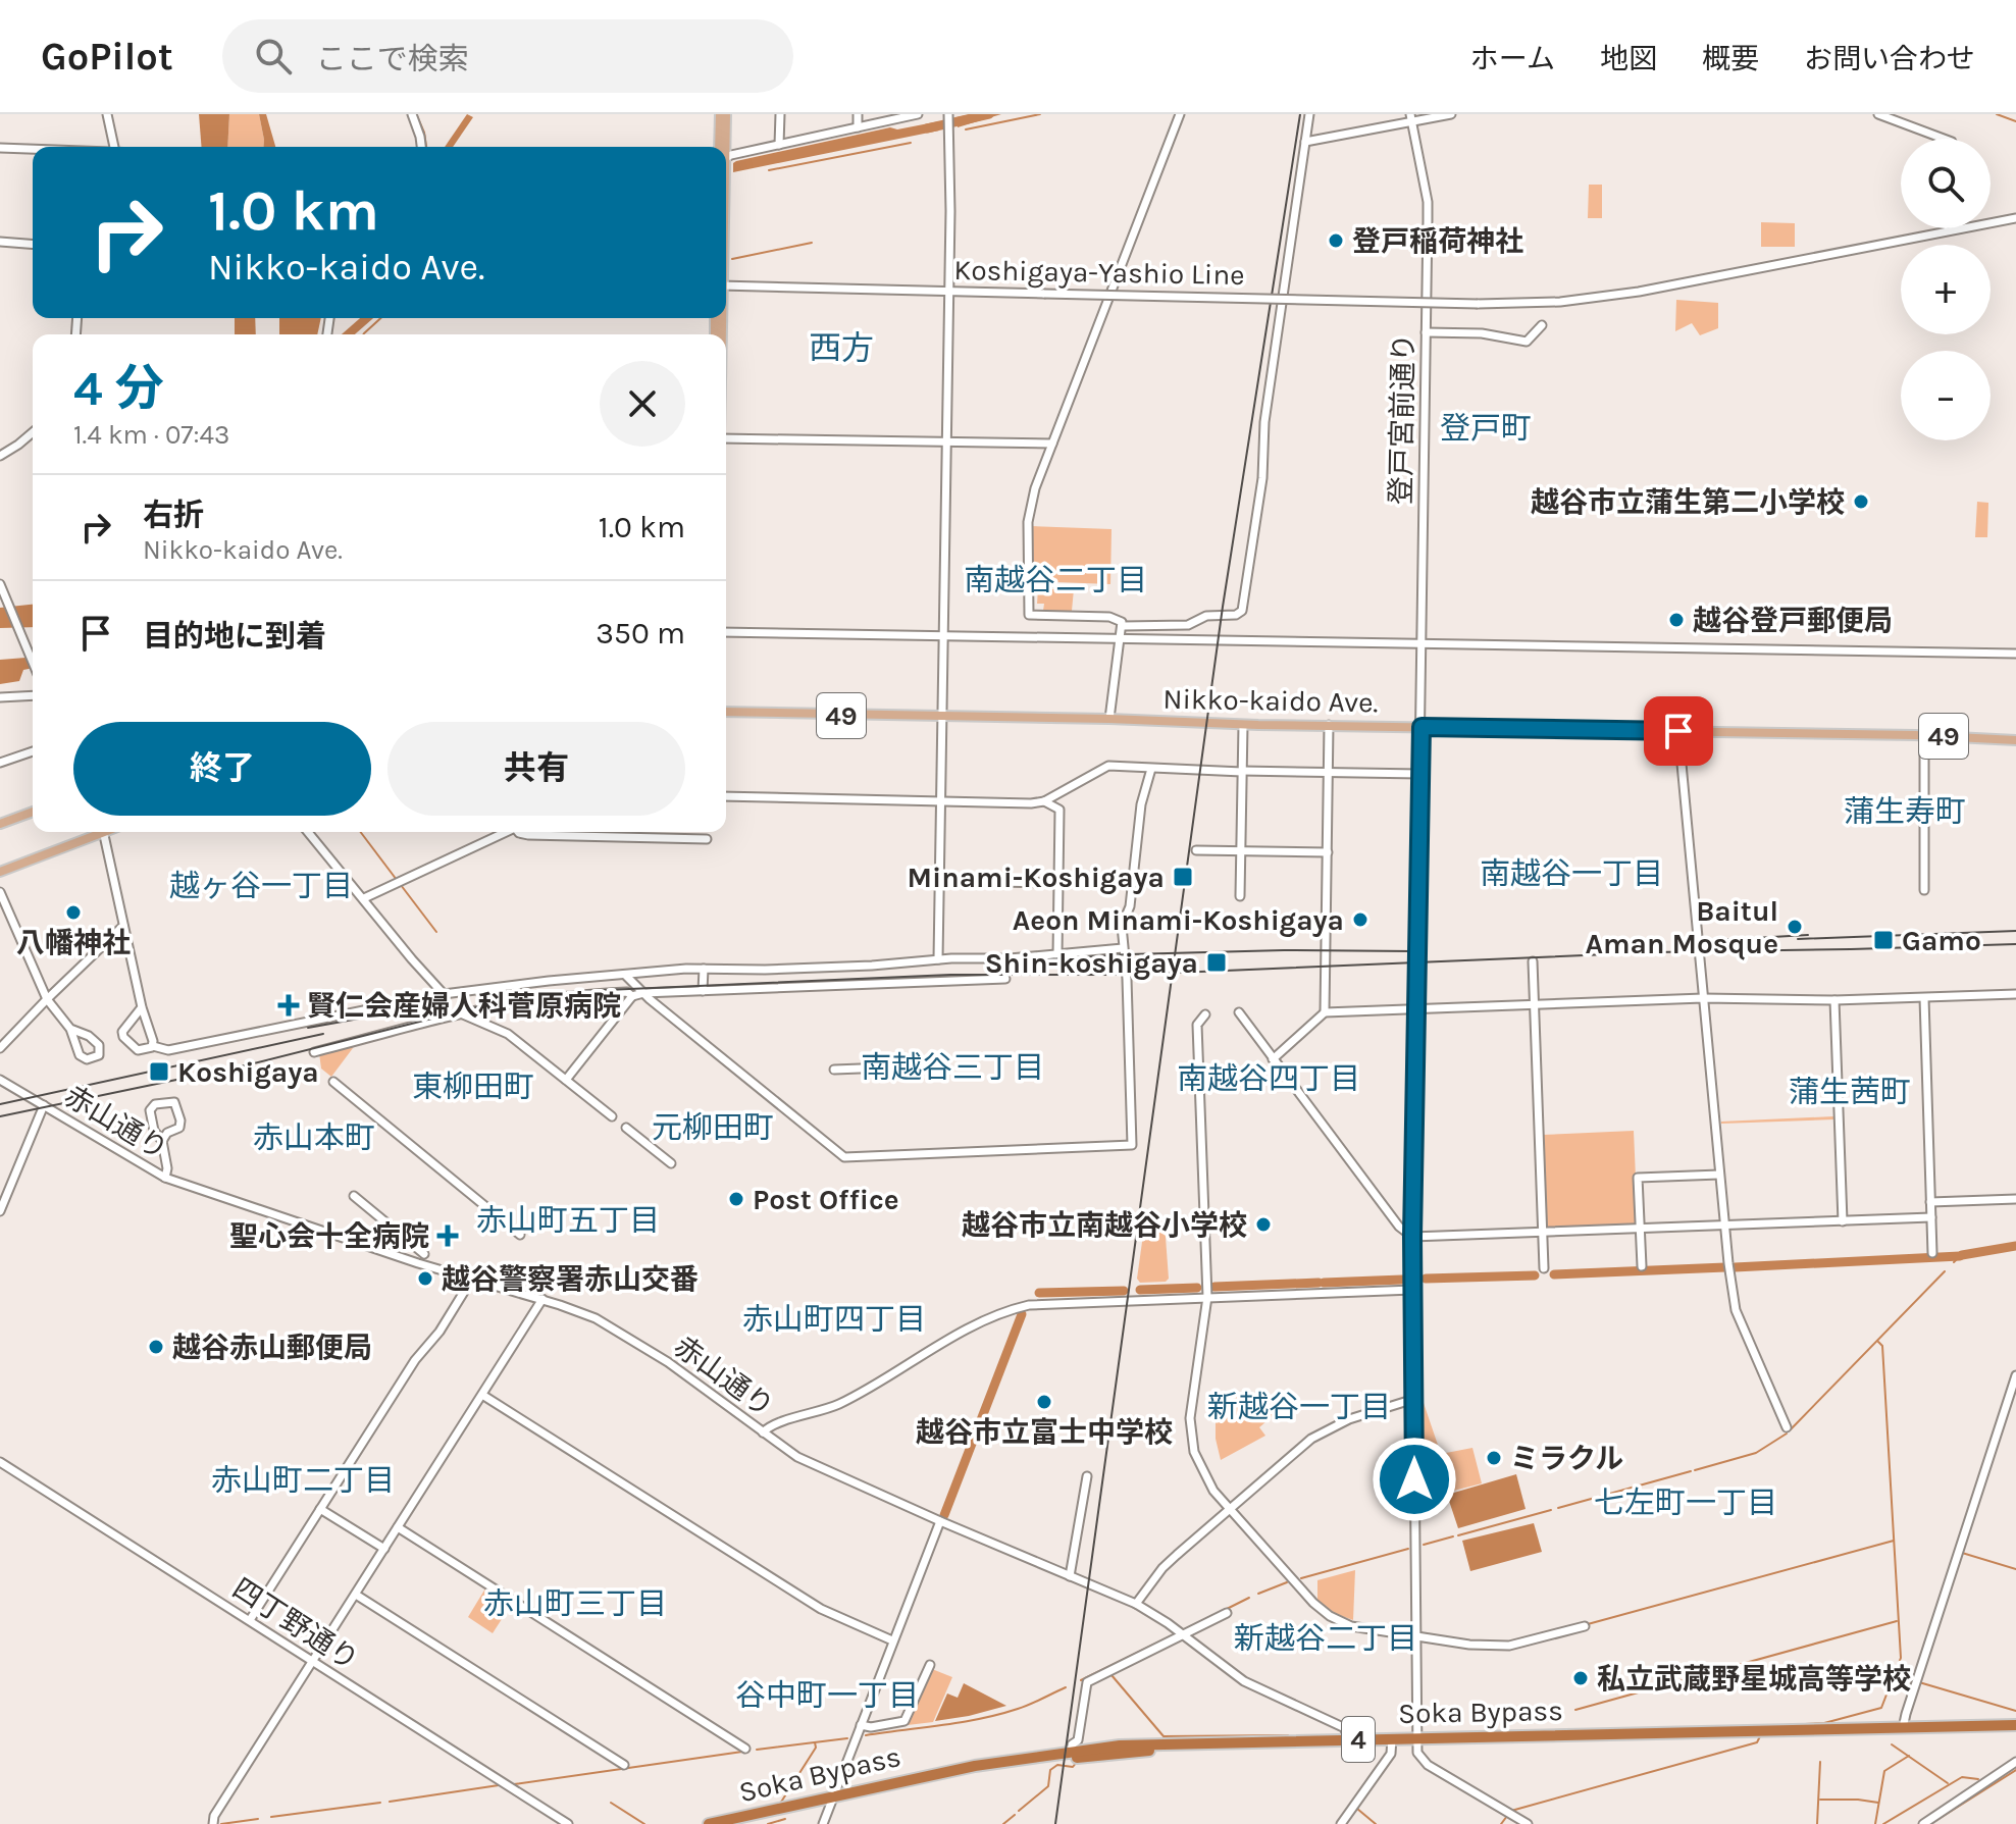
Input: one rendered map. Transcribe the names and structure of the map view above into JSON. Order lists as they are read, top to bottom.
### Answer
{
  "streets": {
    "highway": ["Soka Bypass", "4"],
    "main road": ["Nikko-kaido Ave.", "49"],
    "street": [
      "Koshigaya-Yashio Line",
      "登戸宮前通り",
      "赤山通り",
      "四丁野通り"
    ]
  },
  "crossings": [
    ["登戸宮前通り", "Nikko-kaido Ave."],
    ["登戸宮前通り", "Soka Bypass"],
    ["赤山通り", "Soka Bypass"]
  ],
  "districts": [
    "西方",
    "登戸町",
    "南越谷二丁目",
    "蒲生寿町",
    "南越谷一丁目",
    "越ヶ谷一丁目",
    "南越谷三丁目",
    "南越谷四丁目",
    "東柳田町",
    "蒲生茜町",
    "元柳田町",
    "赤山本町",
    "赤山町五丁目",
    "赤山町四丁目",
    "新越谷一丁目",
    "赤山町二丁目",
    "七左町一丁目",
    "赤山町三丁目",
    "新越谷二丁目",
    "谷中町一丁目"
  ],
  "places": {
    "other": [
      "登戸稲荷神社",
      "越谷市立蒲生第二小学校",
      "越谷登戸郵便局",
      "八幡神社",
      "Aeon Minami-Koshigaya",
      "Baitul Aman Mosque",
      "Post Office",
      "越谷市立南越谷小学校",
      "越谷警察署赤山交番",
      "越谷赤山郵便局",
      "越谷市立富士中学校",
      "ミラクル",
      "私立武蔵野星城高等学校"
    ],
    "transit": [
      "Minami-Koshigaya",
      "Gamo",
      "Shin-koshigaya",
      "Koshigaya"
    ],
    "health": ["賢仁会産婦人科菅原病院", "聖心会十全病院"]
  },
  "page": {
    "header": "GoPilot",
    "search": "ここで検索",
    "nav": [
      "ホーム",
      "地図",
      "概要",
      "お問い合わせ"
    ],
    "map_buttons": ["+", "−"],
    "turn": ["1.0 km", "Nikko-kaido Ave."],
    "heading": ["4 分", "1.4 km · 07:43"],
    "list": [
      {
        "name": "右折",
        "note": "Nikko-kaido Ave.",
        "value": "1.0 km"
      },
      {
        "name": "目的地に到着",
        "value": "350 m"
      }
    ],
    "buttons": ["終了", "共有"]
  }
}
